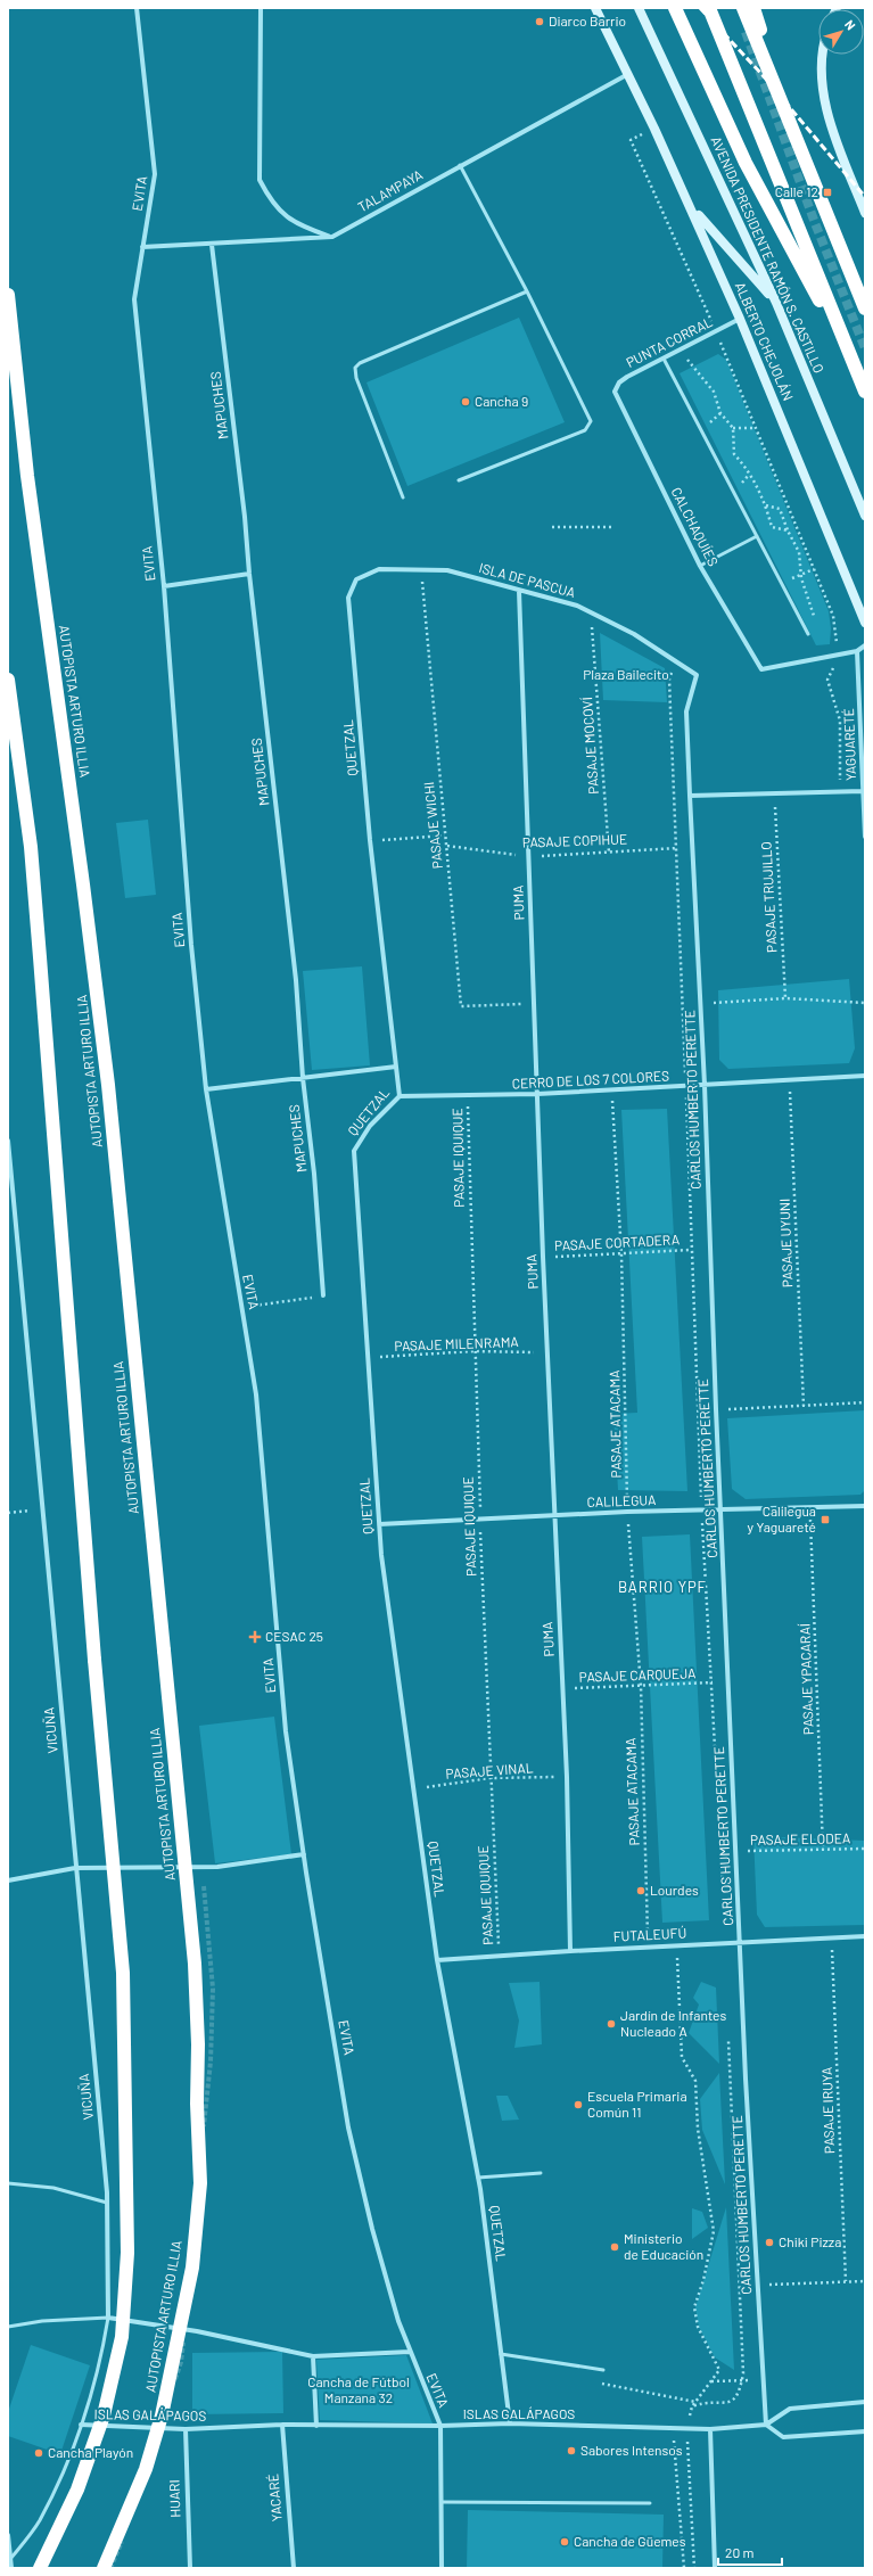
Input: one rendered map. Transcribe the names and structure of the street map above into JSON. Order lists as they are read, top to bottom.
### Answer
{
  "streets": {
    "highway": ["AUTOPISTA ARTURO ILLIA"],
    "main road": ["AVENIDA PRESIDENTE RAMÓN S. CASTILLO", "ALBERTO CHEJOLÁN"],
    "street": [
      "TALAMPAYA",
      "EVITA",
      "PUNTA CORRAL",
      "MAPUCHES",
      "CALCHAQUÍES",
      "ISLA DE PASCUA",
      "YAGUARETÉ",
      "QUETZAL",
      "PUMA",
      "CERRO DE LOS 7 COLORES",
      "CARLOS HUMBERTO PERETTE",
      "CALILEGUA",
      "VICUÑA",
      "FUTALEUFÚ",
      "ISLAS GALÁPAGOS",
      "YACARÉ",
      "HUARI"
    ],
    "path": [
      "PASAJE MOCOVÍ",
      "PASAJE WICHI",
      "PASAJE COPIHUE",
      "PASAJE TRUJILLO",
      "PASAJE IQUIQUE",
      "PASAJE CORTADERA",
      "PASAJE UYUNI",
      "PASAJE MILENRAMA",
      "PASAJE ATACAMA",
      "PASAJE CARQUEJA",
      "PASAJE YPACARAÍ",
      "PASAJE VINAL",
      "PASAJE ELODEA",
      "PASAJE IRUYA"
    ]
  },
  "crossings": [
    ["TALAMPAYA", "EVITA"],
    ["TALAMPAYA", "ALBERTO CHEJOLÁN"],
    ["TALAMPAYA", "MAPUCHES"],
    ["EVITA", "ISLAS GALÁPAGOS"],
    ["ALBERTO CHEJOLÁN", "PUNTA CORRAL"],
    ["PUNTA CORRAL", "CALCHAQUÍES"],
    ["ISLA DE PASCUA", "PASAJE MOCOVÍ"],
    ["ISLA DE PASCUA", "QUETZAL"],
    ["ISLA DE PASCUA", "PASAJE WICHI"],
    ["ISLA DE PASCUA", "PUMA"],
    ["ISLA DE PASCUA", "CARLOS HUMBERTO PERETTE"],
    ["PASAJE MOCOVÍ", "PASAJE COPIHUE"],
    ["QUETZAL", "CERRO DE LOS 7 COLORES"],
    ["QUETZAL", "PASAJE MILENRAMA"],
    ["QUETZAL", "CALILEGUA"],
    ["QUETZAL", "PASAJE VINAL"],
    ["QUETZAL", "FUTALEUFÚ"],
    ["QUETZAL", "ISLAS GALÁPAGOS"],
    ["PASAJE WICHI", "PASAJE COPIHUE"],
    ["PASAJE WICHI", "PUMA"],
    ["PASAJE COPIHUE", "PUMA"],
    ["PUMA", "CERRO DE LOS 7 COLORES"],
    ["PUMA", "PASAJE CORTADERA"],
    ["PUMA", "PASAJE MILENRAMA"],
    ["PUMA", "CALILEGUA"],
    ["PUMA", "PASAJE CARQUEJA"],
    ["PUMA", "PASAJE VINAL"],
    ["PUMA", "FUTALEUFÚ"],
    ["CERRO DE LOS 7 COLORES", "CARLOS HUMBERTO PERETTE"],
    ["CERRO DE LOS 7 COLORES", "PASAJE IQUIQUE"],
    ["CERRO DE LOS 7 COLORES", "PASAJE UYUNI"],
    ["CERRO DE LOS 7 COLORES", "PASAJE ATACAMA"],
    ["CARLOS HUMBERTO PERETTE", "CALILEGUA"],
    ["CARLOS HUMBERTO PERETTE", "PASAJE ELODEA"],
    ["CARLOS HUMBERTO PERETTE", "FUTALEUFÚ"],
    ["CARLOS HUMBERTO PERETTE", "ISLAS GALÁPAGOS"],
    ["PASAJE IQUIQUE", "PASAJE MILENRAMA"],
    ["PASAJE IQUIQUE", "CALILEGUA"],
    ["PASAJE IQUIQUE", "PASAJE VINAL"],
    ["PASAJE IQUIQUE", "FUTALEUFÚ"],
    ["PASAJE CORTADERA", "PASAJE ATACAMA"],
    ["PASAJE ATACAMA", "CALILEGUA"],
    ["PASAJE ATACAMA", "PASAJE CARQUEJA"],
    ["PASAJE ATACAMA", "FUTALEUFÚ"],
    ["CALILEGUA", "PASAJE YPACARAÍ"],
    ["PASAJE YPACARAÍ", "PASAJE ELODEA"],
    ["FUTALEUFÚ", "PASAJE IRUYA"],
    ["ISLAS GALÁPAGOS", "YACARÉ"],
    ["ISLAS GALÁPAGOS", "HUARI"]
  ],
  "districts": ["BARRIO YPF"],
  "parks": ["Plaza Bailecito", "Cancha de Fútbol Manzana 32"],
  "places": {
    "other": [
      "Diarco Barrio",
      "Cancha 9",
      "Lourdes",
      "Jardín de Infantes Nucleado A",
      "Escuela Primaria Común 11",
      "Chiki Pizza",
      "Ministerio de Educación",
      "Sabores Intensos",
      "Cancha Playón",
      "Cancha de Güemes"
    ],
    "transit": ["Calle 12", "Calilegua y Yaguareté"],
    "health": ["CESAC 25"]
  },
  "scale_bar": "20 m",
  "north": "top right"
}
